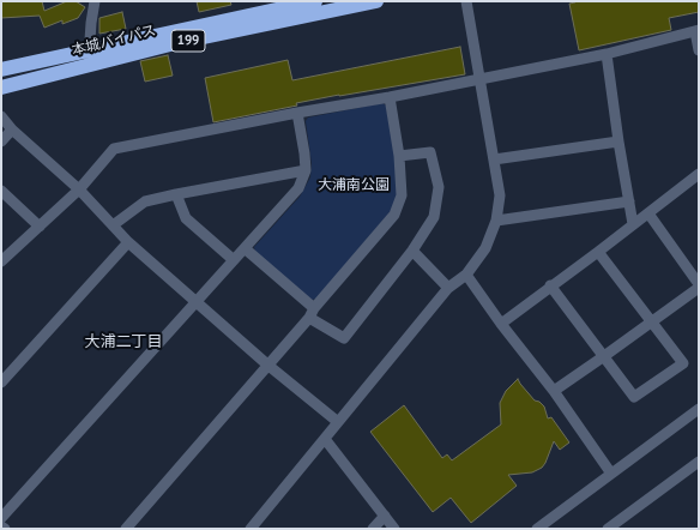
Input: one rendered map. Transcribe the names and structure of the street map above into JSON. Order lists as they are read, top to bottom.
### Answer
{
  "streets": {
    "highway": ["本城バイパス", "199"]
  },
  "districts": ["大浦二丁目"],
  "parks": ["大浦南公園"]
}
